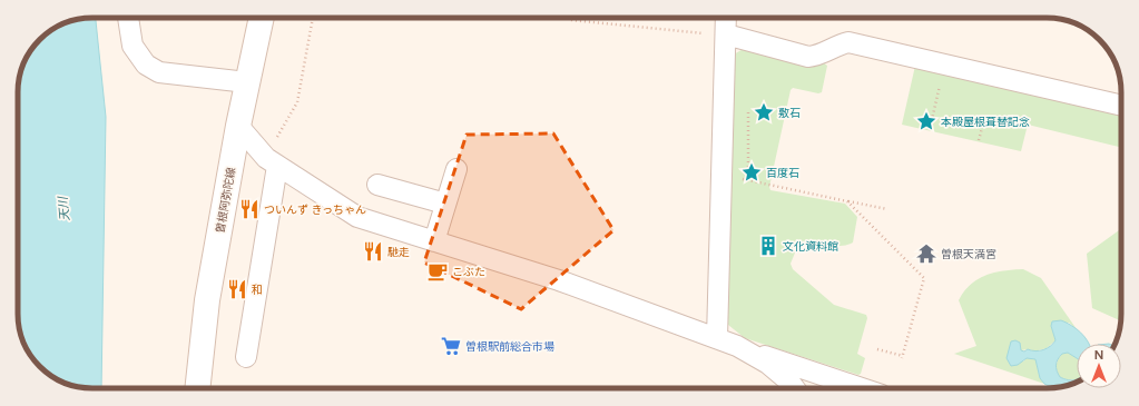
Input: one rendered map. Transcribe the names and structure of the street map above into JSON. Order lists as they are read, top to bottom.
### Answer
{
  "streets": {
    "main road": ["曽根阿弥陀線"]
  },
  "water": ["天川"],
  "places": {
    "place": ["敷石", "本殿屋根葺替記念", "百度石"],
    "restaurant": ["ついんず きっちゃん", "馳走", "和"],
    "building": ["文化資料館"],
    "temple": ["曽根天満宮"],
    "cafe": ["こぶた"],
    "supermarket": ["曽根駅前総合市場"]
  },
  "north": "top"
}
